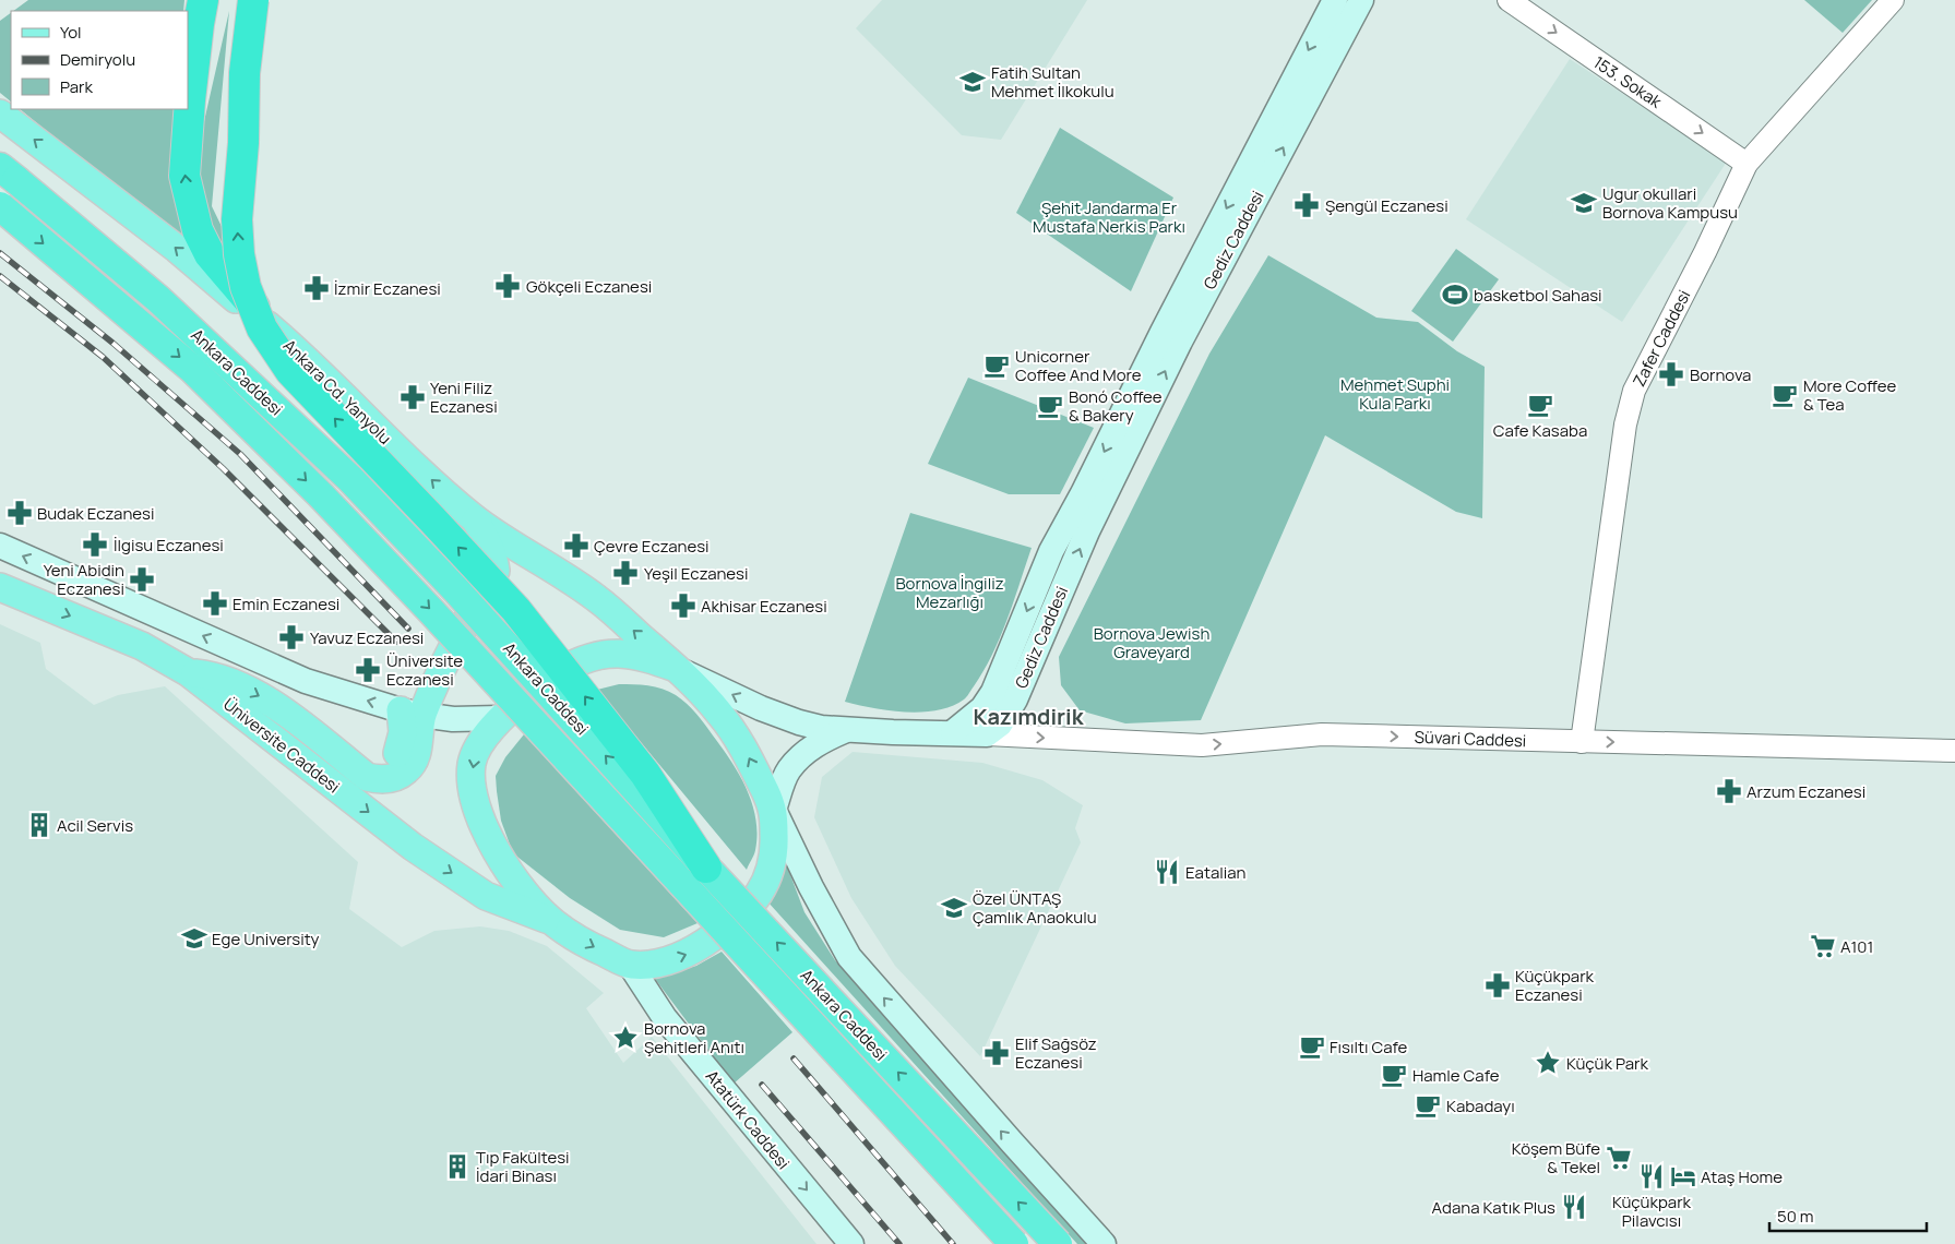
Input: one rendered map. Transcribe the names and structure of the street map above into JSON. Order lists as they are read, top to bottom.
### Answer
{
  "streets": {
    "highway": ["Ankara Caddesi"],
    "main road": [
      "Gediz Caddesi",
      "Ankara Cd. Yanyolu",
      "Üniversite Caddesi",
      "Atatürk Caddesi"
    ],
    "street": ["153. Sokak", "Zafer Caddesi", "Süvari Caddesi"]
  },
  "crossings": [
    ["153. Sokak", "Zafer Caddesi"],
    ["Gediz Caddesi", "Süvari Caddesi"],
    ["Zafer Caddesi", "Süvari Caddesi"]
  ],
  "one_way": ["153. Sokak", "Ankara Cd. Yanyolu", "Süvari Caddesi"],
  "districts": ["Kazımdirik"],
  "parks": [
    "Şehit Jandarma Er Mustafa Nerkis Parkı",
    "Mehmet Suphi Kula Parkı",
    "Bornova İngiliz Mezarlığı",
    "Bornova Jewish Graveyard"
  ],
  "places": {
    "school or university": [
      "Fatih Sultan Mehmet İlkokulu",
      "Ugur okullari Bornova Kampusu",
      "Özel ÜNTAŞ Çamlık Anaokulu",
      "Ege University"
    ],
    "pharmacy": [
      "Şengül Eczanesi",
      "Gökçeli Eczanesi",
      "İzmir Eczanesi",
      "Bornova",
      "Yeni Filiz Eczanesi",
      "Budak Eczanesi",
      "İlgisu Eczanesi",
      "Çevre Eczanesi",
      "Yeşil Eczanesi",
      "Yeni Abidin Eczanesi",
      "Emin Eczanesi",
      "Akhisar Eczanesi",
      "Yavuz Eczanesi",
      "Üniversite Eczanesi",
      "Arzum Eczanesi",
      "Küçükpark Eczanesi",
      "Elif Sağsöz Eczanesi"
    ],
    "sports": ["basketbol Sahasi"],
    "cafe": [
      "Unicorner Coffee And More",
      "More Coffee & Tea",
      "Cafe Kasaba",
      "Bonó Coffee & Bakery",
      "Fısıltı Cafe",
      "Hamle Cafe",
      "Kabadayı"
    ],
    "building": ["Acil Servis", "Tıp Fakültesi İdari Binası"],
    "restaurant": ["Eatalian", "Küçükpark Pilavcısı", "Adana Katık Plus"],
    "supermarket": ["A101", "Köşem Büfe & Tekel"],
    "place": ["Bornova Şehitleri Anıtı", "Küçük Park"],
    "hotel": ["Ataş Home"]
  },
  "legend": ["Yol", "Demiryolu", "Park"],
  "scale_bar": "50 m"
}
